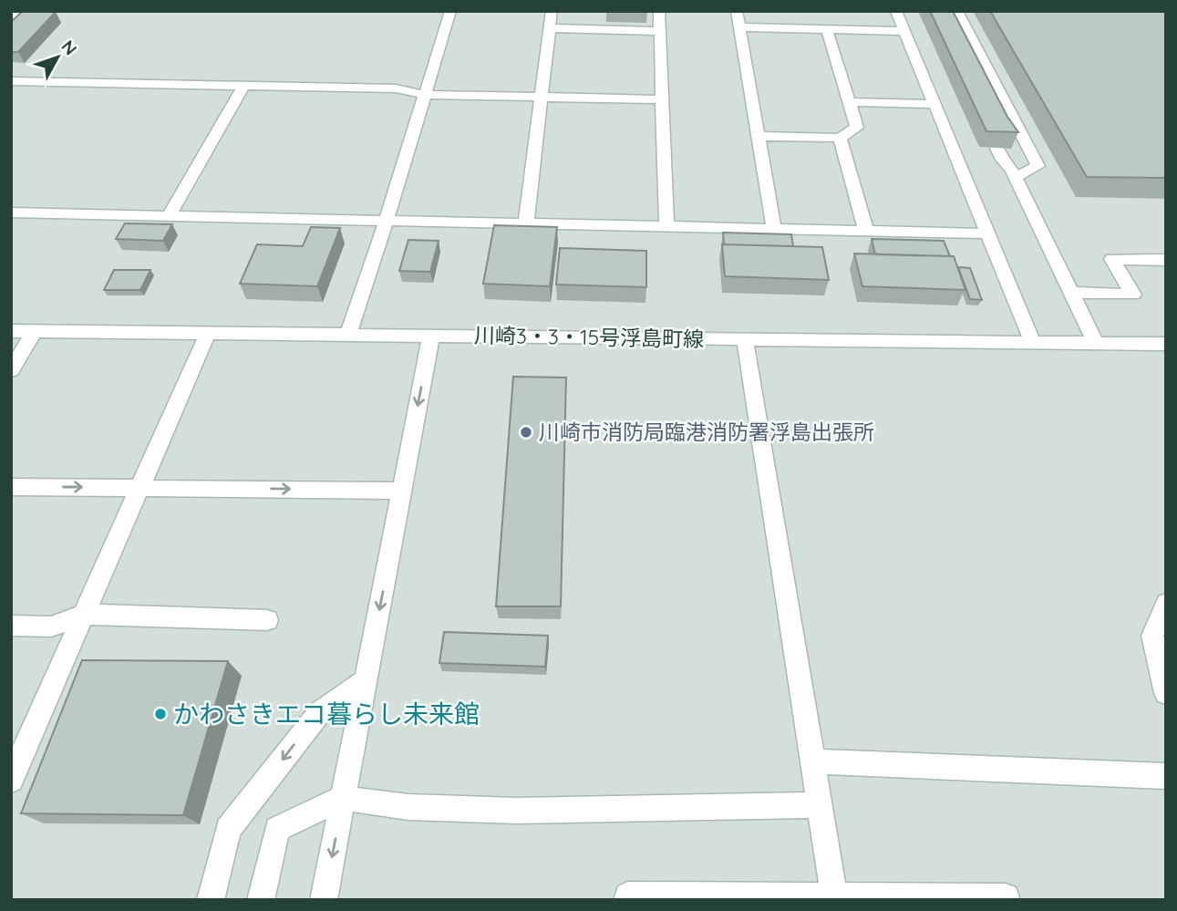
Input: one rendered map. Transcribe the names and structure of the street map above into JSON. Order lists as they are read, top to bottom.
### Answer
{
  "streets": {
    "street": ["川崎3・3・15号浮島町線"]
  },
  "places": ["川崎市消防局臨港消防署浮島出張所", "かわさきエコ暮らし未来館"],
  "north": "top right"
}
